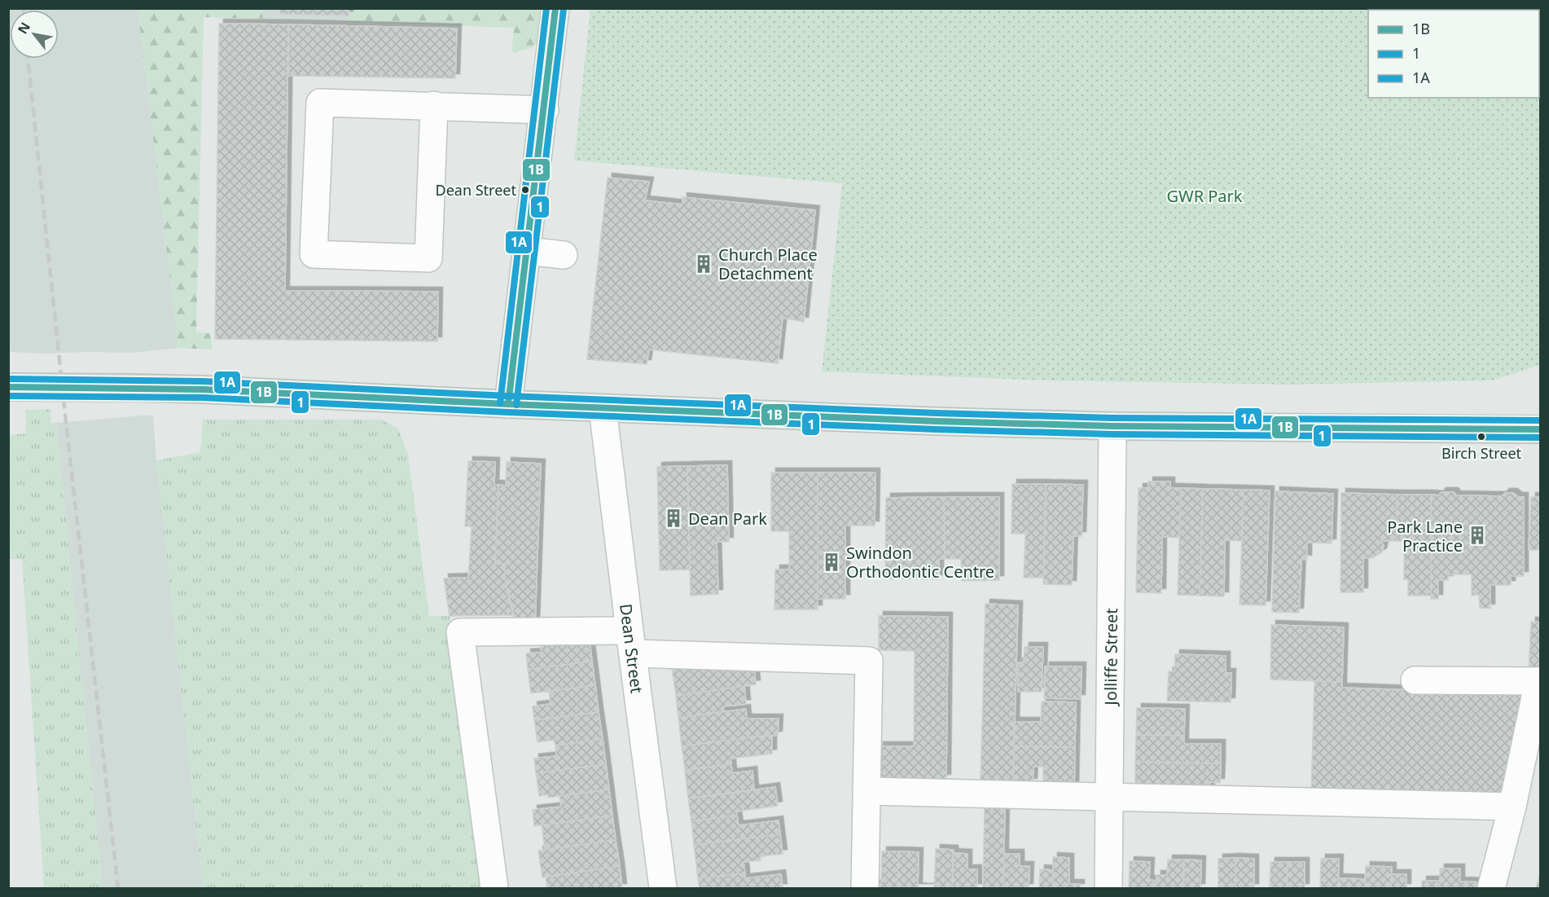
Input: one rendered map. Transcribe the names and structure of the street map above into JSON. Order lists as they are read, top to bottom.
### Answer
{
  "streets": {
    "street": ["Dean Street", "Jolliffe Street"]
  },
  "parks": ["GWR Park"],
  "places": {
    "other": ["Dean Street", "Birch Street"],
    "building": [
      "Church Place Detachment",
      "Dean Park",
      "Park Lane Practice",
      "Swindon Orthodontic Centre"
    ]
  },
  "lines": ["transit line 1B", "transit line 1A", "transit line 1"],
  "legend": ["1B", "1", "1A"],
  "north": "top left"
}
